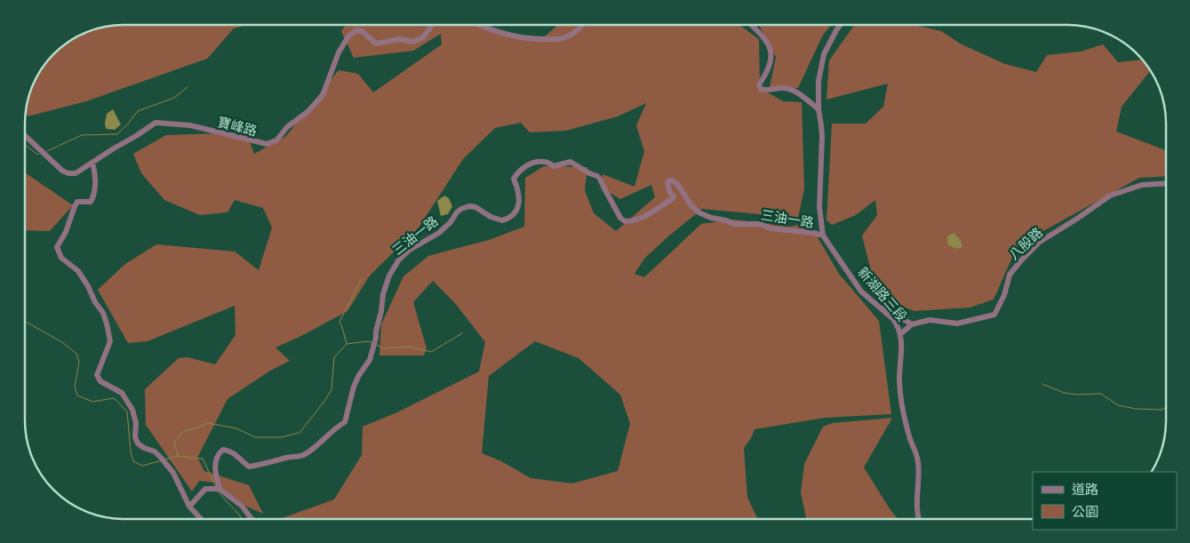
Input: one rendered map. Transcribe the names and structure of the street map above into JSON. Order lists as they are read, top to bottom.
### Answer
{
  "streets": {
    "street": [
      "寶峰路",
      "三油一路",
      "八股路",
      "新湖路三段"
    ]
  },
  "crossings": [
    ["三油一路", "新湖路三段"],
    ["八股路", "新湖路三段"]
  ],
  "legend": ["道路", "公園"]
}
